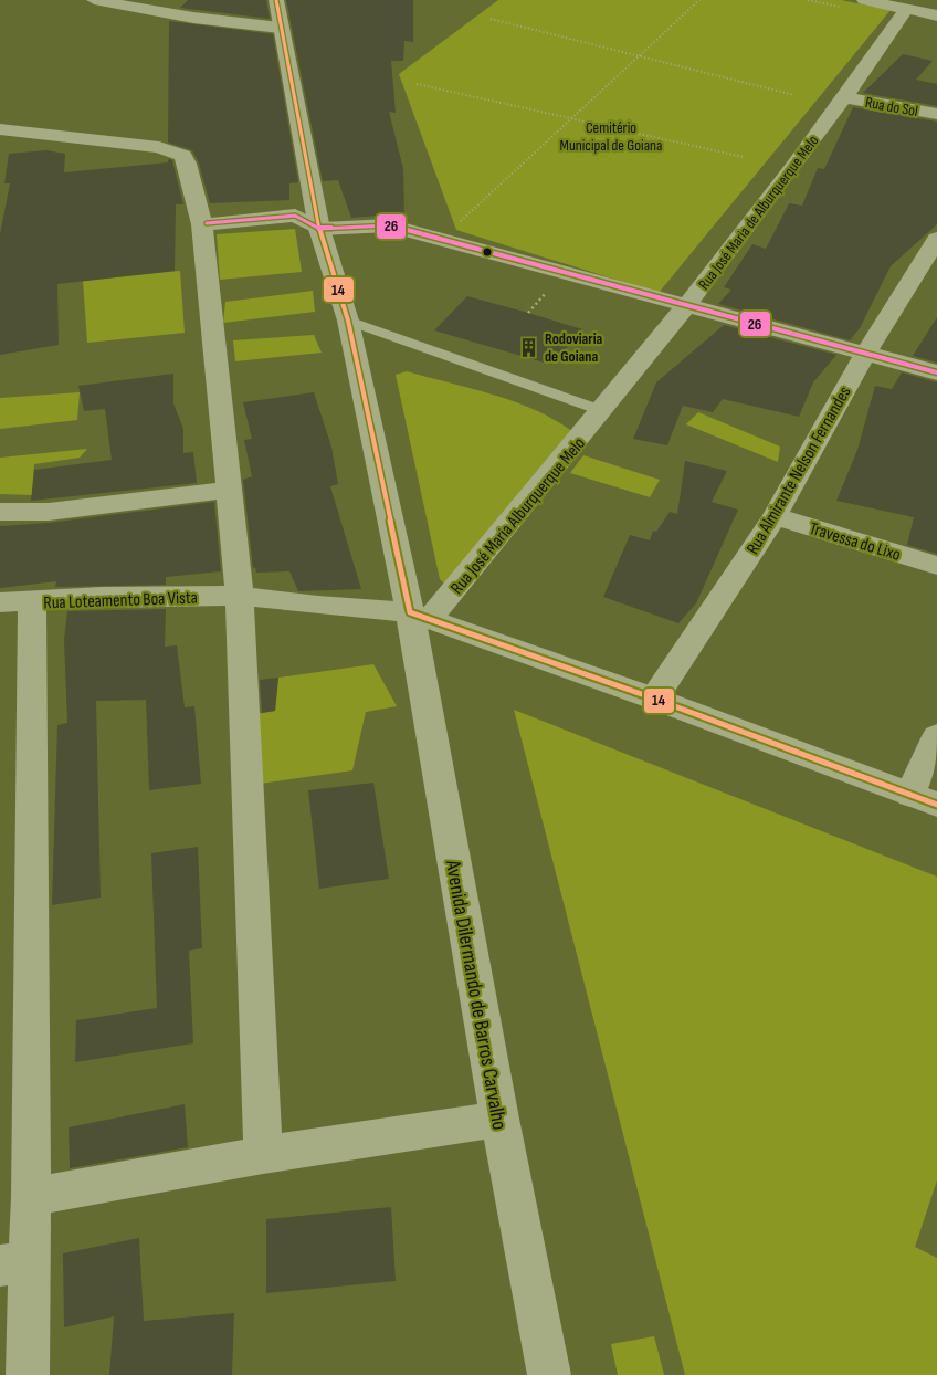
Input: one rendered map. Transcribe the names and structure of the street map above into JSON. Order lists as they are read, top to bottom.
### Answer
{
  "streets": {
    "street": [
      "Rua do Sol",
      "Rua José Maria de Alburquerque Melo",
      "Rua Almirante Nelson Fernandes",
      "Rua José Maria Alburquerque Melo",
      "Travessa do Lixo",
      "Rua Loteamento Boa Vista",
      "Avenida Dilermando de Barros Carvalho"
    ]
  },
  "crossings": [
    ["Rua do Sol", "Rua José Maria de Alburquerque Melo"],
    ["Rua José Maria de Alburquerque Melo", "Rua José Maria Alburquerque Melo"],
    ["Rua Almirante Nelson Fernandes", "Travessa do Lixo"],
    ["Rua Almirante Nelson Fernandes", "Rua Loteamento Boa Vista"],
    ["Rua José Maria Alburquerque Melo", "Rua Loteamento Boa Vista"],
    ["Rua José Maria Alburquerque Melo", "Avenida Dilermando de Barros Carvalho"],
    ["Rua Loteamento Boa Vista", "Avenida Dilermando de Barros Carvalho"]
  ],
  "parks": ["Cemitério Municipal de Goiana"],
  "places": {
    "building": ["Rodoviaria de Goiana"]
  },
  "lines": ["transit line 14", "transit line 26"]
}
